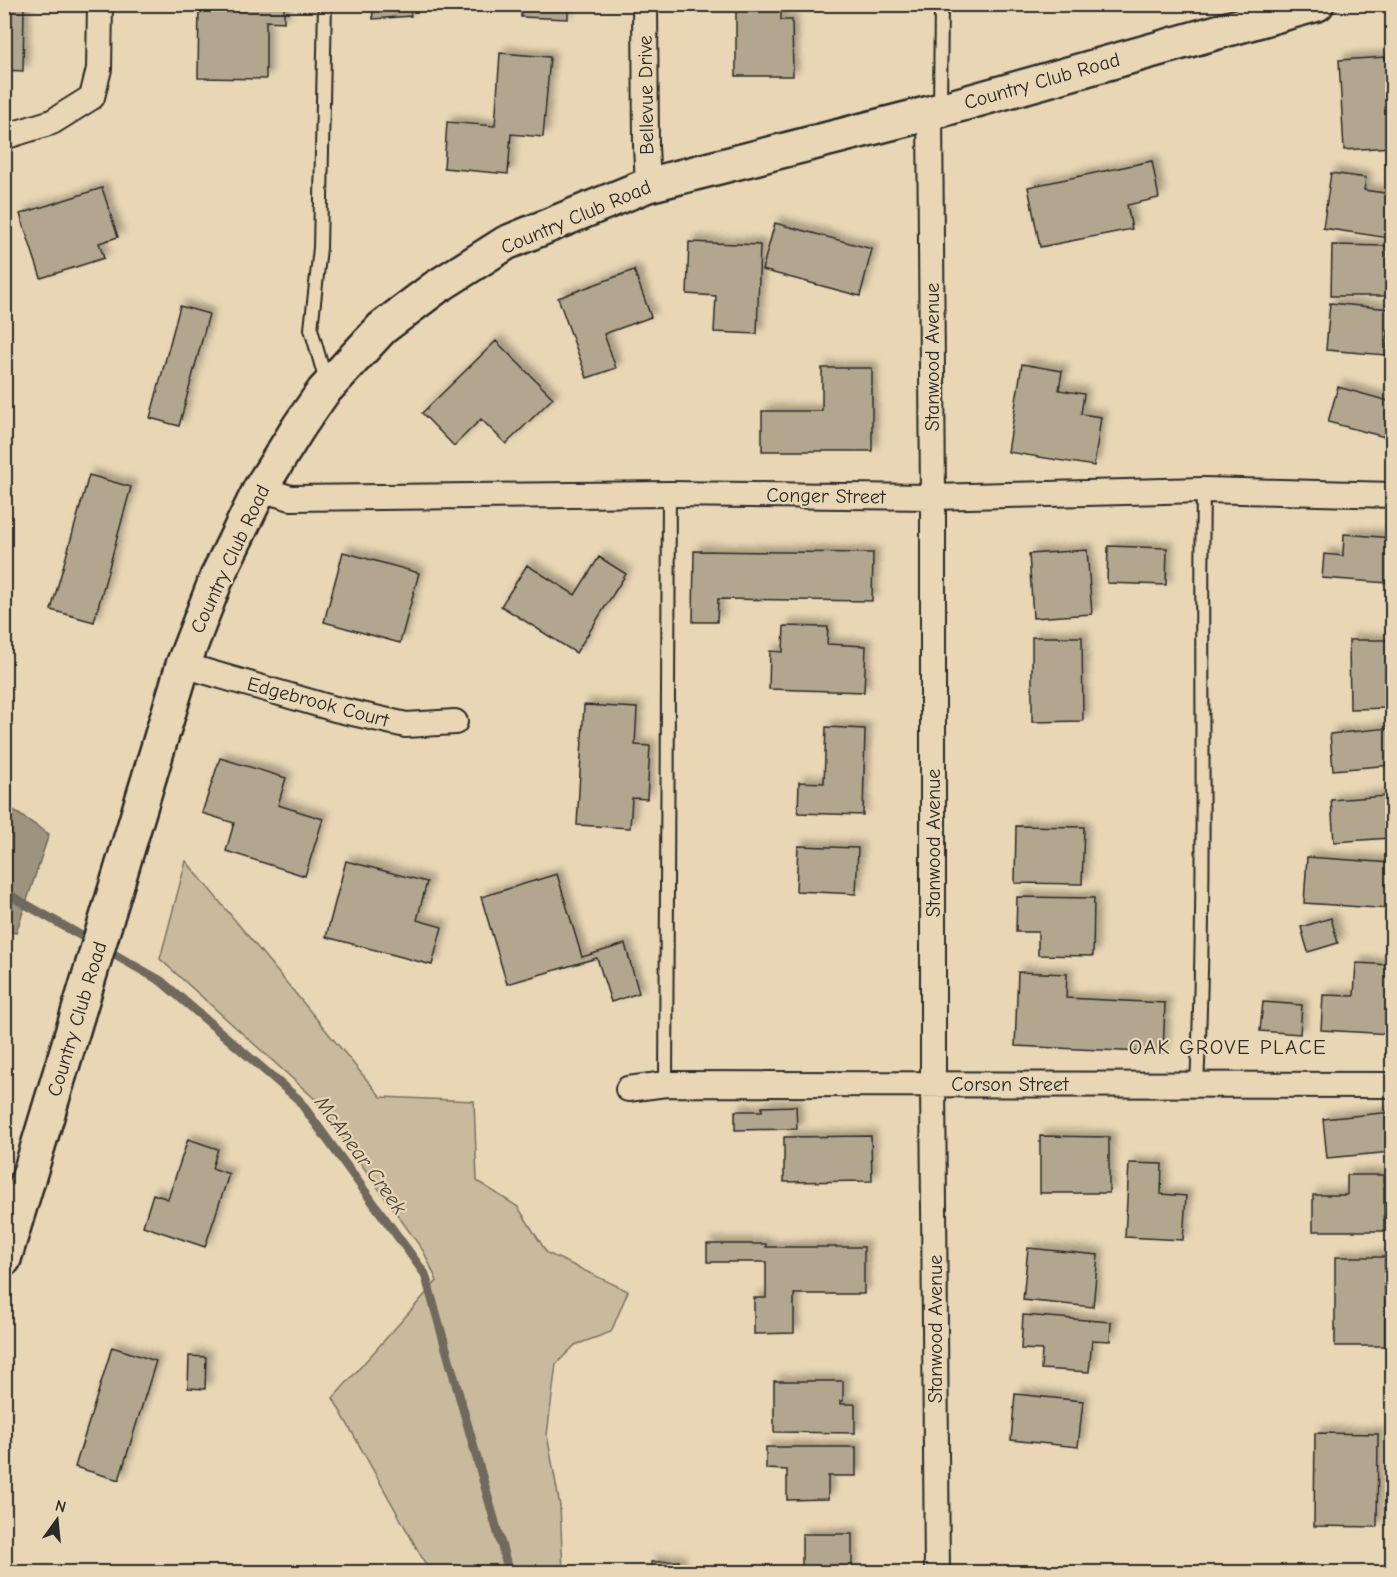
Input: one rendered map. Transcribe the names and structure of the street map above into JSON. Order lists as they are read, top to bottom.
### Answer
{
  "streets": {
    "main road": ["Country Club Road"],
    "street": [
      "Bellevue Drive",
      "Stanwood Avenue",
      "Conger Street",
      "Edgebrook Court",
      "Corson Street"
    ]
  },
  "crossings": [
    ["Country Club Road", "Bellevue Drive"],
    ["Country Club Road", "Stanwood Avenue"],
    ["Country Club Road", "Conger Street"],
    ["Country Club Road", "Edgebrook Court"],
    ["Stanwood Avenue", "Conger Street"],
    ["Stanwood Avenue", "Corson Street"]
  ],
  "districts": ["OAK GROVE PLACE"],
  "water": ["McAnear Creek"],
  "north": "top"
}
